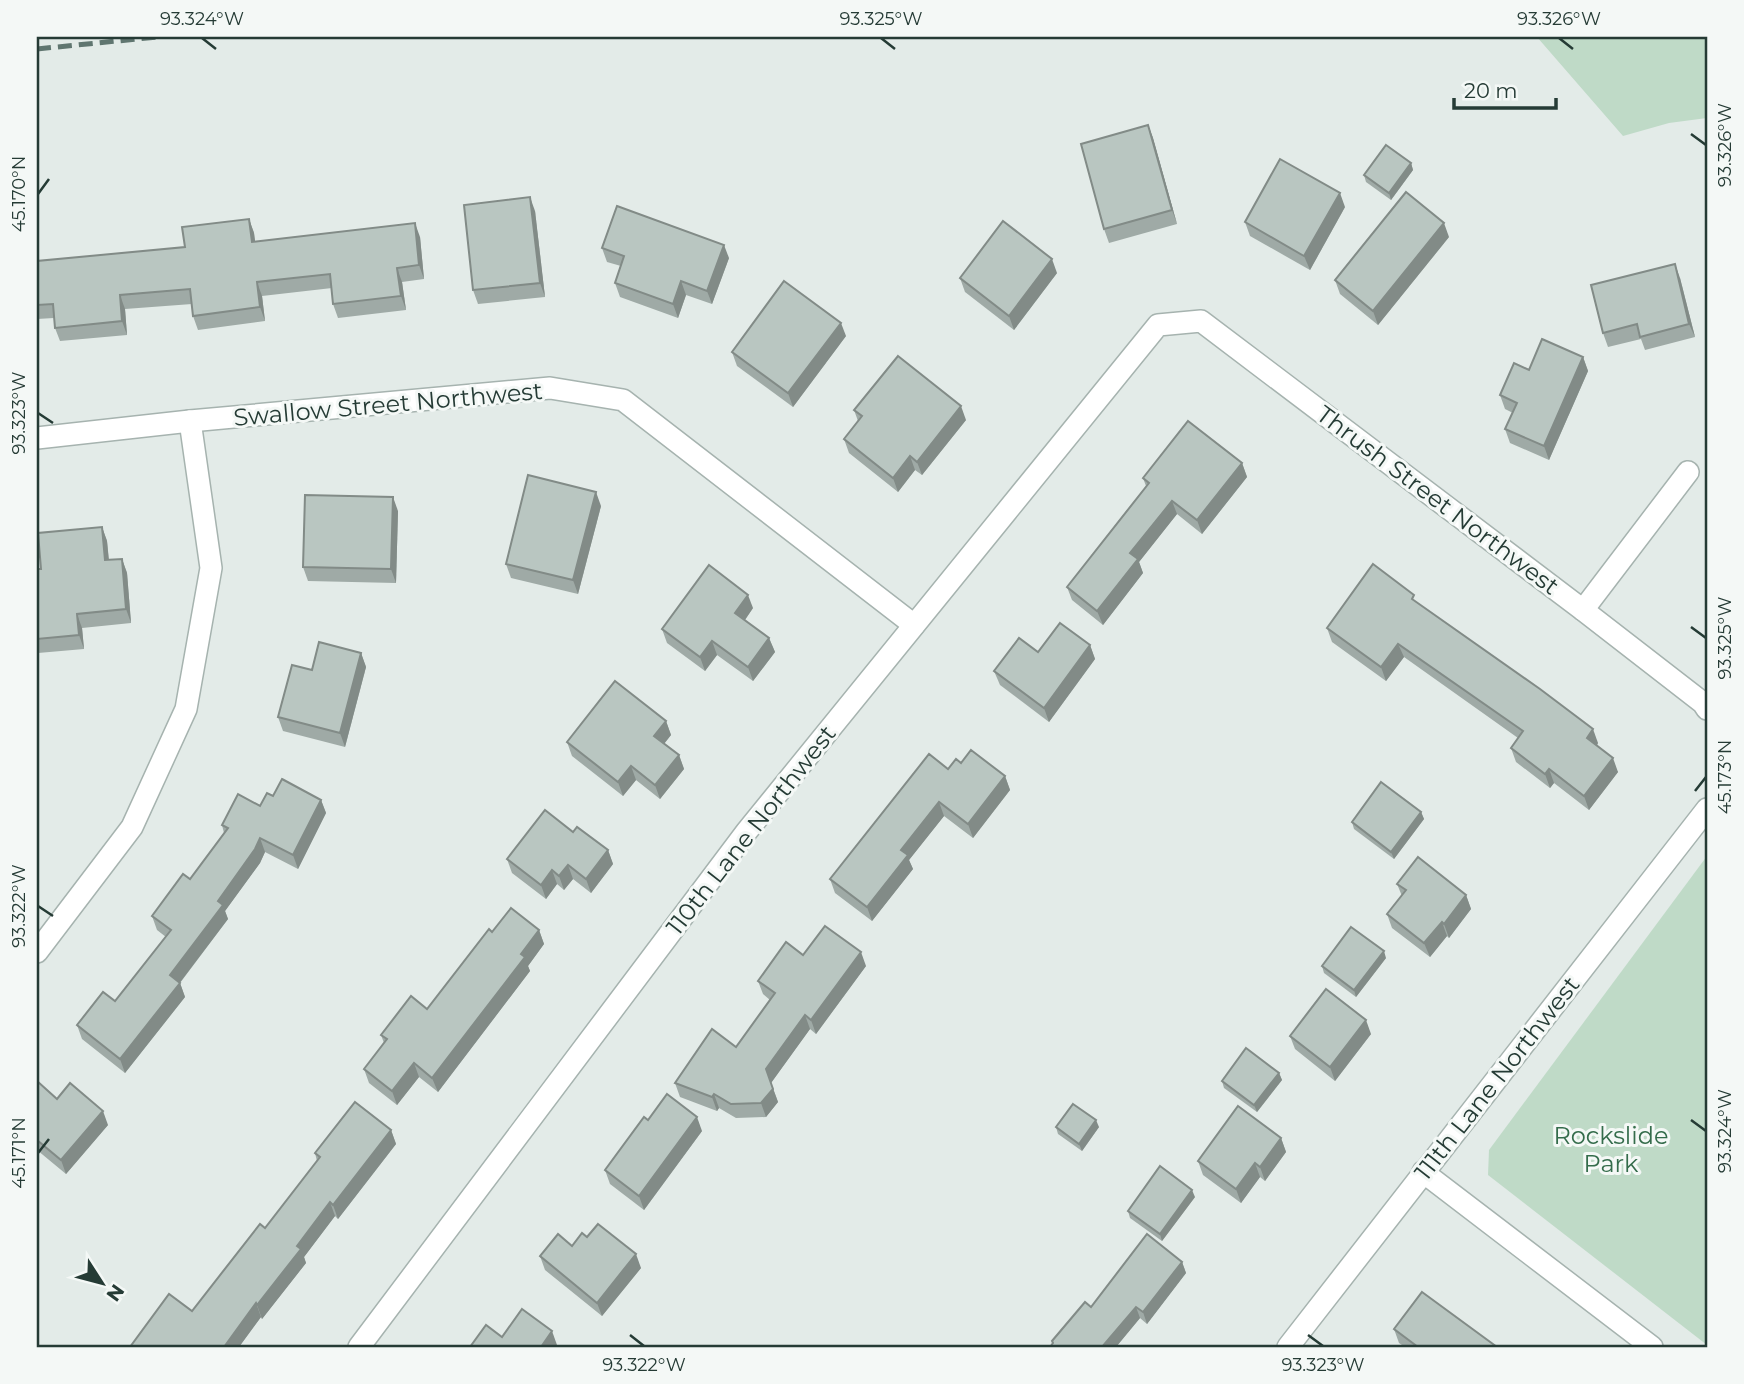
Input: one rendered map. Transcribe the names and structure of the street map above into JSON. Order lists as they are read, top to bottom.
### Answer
{
  "streets": {
    "street": [
      "Swallow Street Northwest",
      "Thrush Street Northwest",
      "110th Lane Northwest",
      "111th Lane Northwest"
    ]
  },
  "crossings": [
    ["Swallow Street Northwest", "110th Lane Northwest"],
    ["Thrush Street Northwest", "110th Lane Northwest"]
  ],
  "parks": ["Rockslide Park"],
  "scale_bar": "20 m",
  "north": "bottom right",
  "coordinates": [
    "93.324°W",
    "93.325°W",
    "93.326°W",
    "45.170°N",
    "93.323°W",
    "45.173°N",
    "93.322°W",
    "45.171°N"
  ]
}
